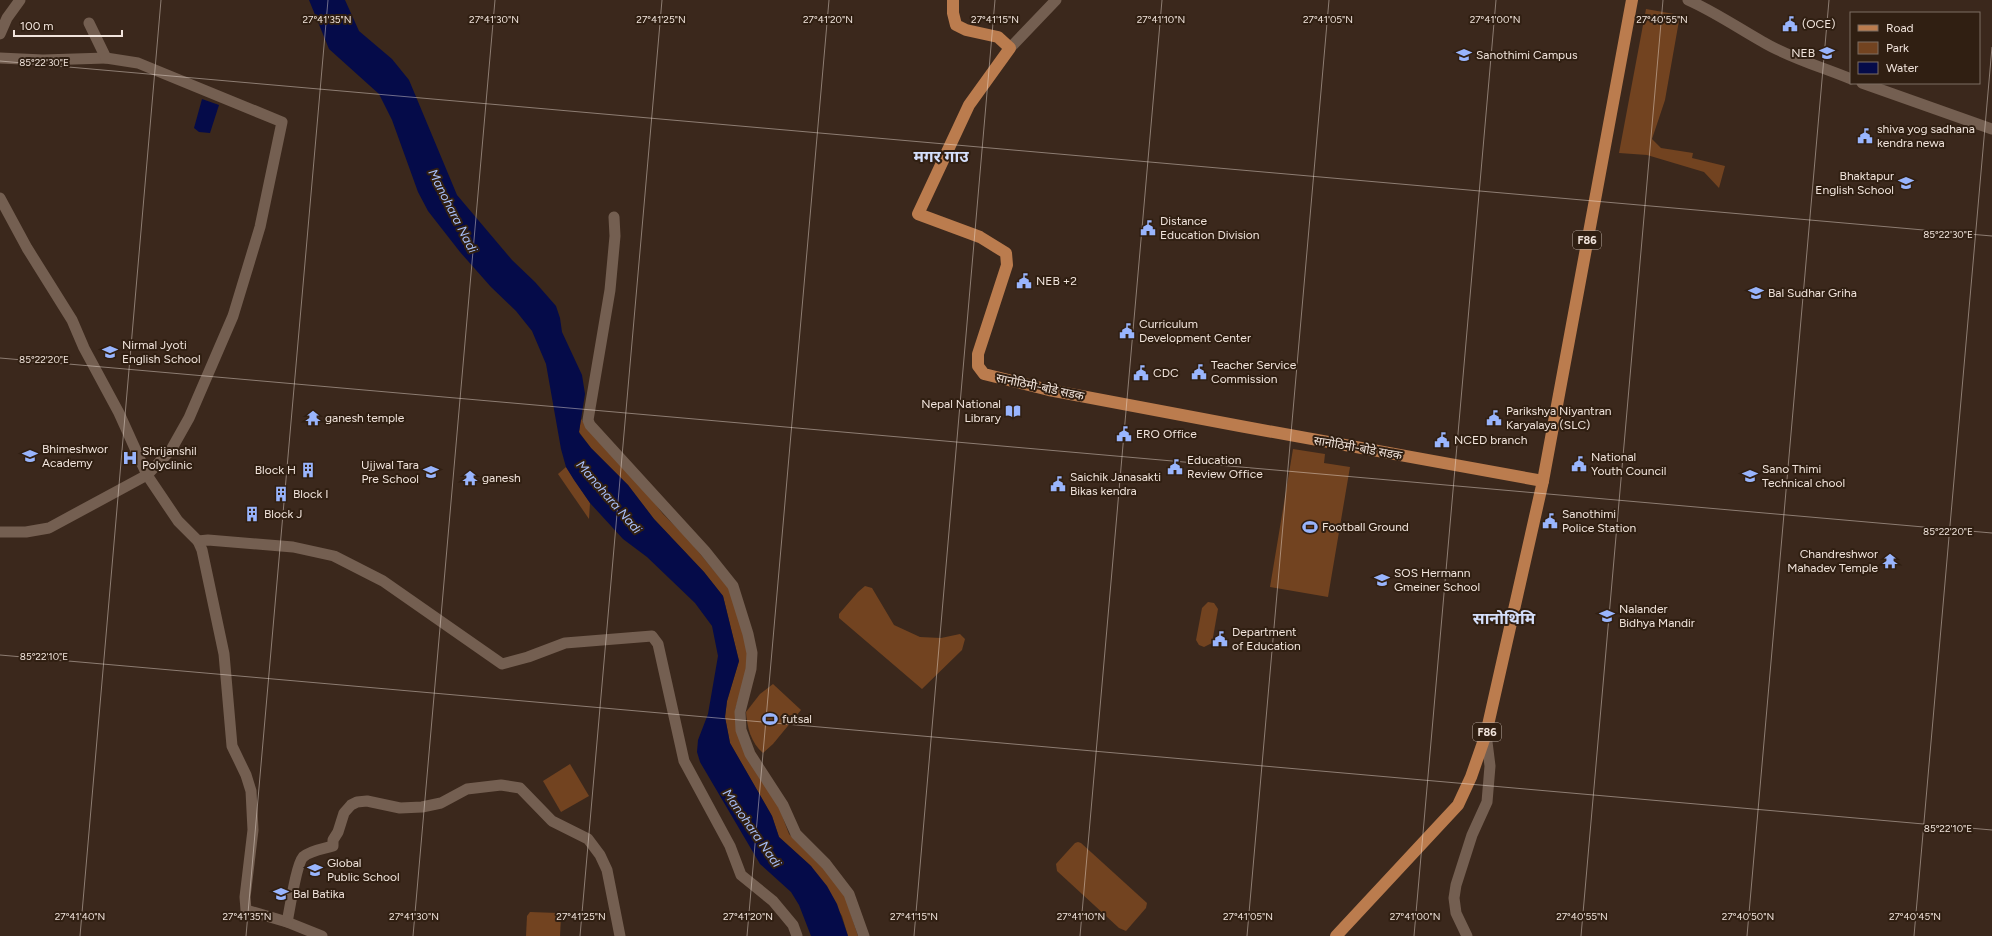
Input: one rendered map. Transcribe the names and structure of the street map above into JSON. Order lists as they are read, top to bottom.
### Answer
{
  "streets": {
    "main road": ["F86", "सानोठिमी-बोडे सडक"]
  },
  "crossings": [
    ["F86", "सानोठिमी-बोडे सडक"]
  ],
  "districts": ["मगर गाउ", "सानोथिमि"],
  "water": ["Manohara Nadi"],
  "places": {
    "public building": [
      "(OCE)",
      "shiva yog sadhana kendra newa",
      "Distance Education Division",
      "NEB +2",
      "Curriculum Development Center",
      "Teacher Service Commission",
      "CDC",
      "Parikshya Niyantran Karyalaya (SLC)",
      "ERO Office",
      "NCED branch",
      "National Youth Council",
      "Education Review Office",
      "Saichik Janasakti Bikas kendra",
      "Sanothimi Police Station",
      "Department of Education"
    ],
    "school or university": [
      "NEB",
      "Sanothimi Campus",
      "Bhaktapur English School",
      "Bal Sudhar Griha",
      "Nirmal Jyoti English School",
      "Bhimeshwor Academy",
      "Ujjwal Tara Pre School",
      "Sano Thimi Technical chool",
      "SOS Hermann Gmeiner School",
      "Nalander Bidhya Mandir",
      "Global Public School",
      "Bal Batika"
    ],
    "library": ["Nepal National Library"],
    "temple": ["ganesh temple", "ganesh", "Chandreshwor Mahadev Temple"],
    "hospital": ["Shrijanshil Polyclinic"],
    "building": ["Block H", "Block I", "Block J"],
    "sports": ["Football Ground", "futsal"]
  },
  "legend": ["Road", "Park", "Water"],
  "scale_bar": "100 m",
  "coordinates": [
    "27°41'35\"N",
    "27°41'30\"N",
    "27°41'25\"N",
    "27°41'20\"N",
    "27°41'15\"N",
    "27°41'10\"N",
    "27°41'05\"N",
    "27°41'00\"N",
    "27°40'55\"N",
    "85°22'30\"E",
    "85°22'20\"E",
    "85°22'10\"E",
    "27°41'40\"N",
    "27°40'50\"N",
    "27°40'45\"N"
  ]
}
